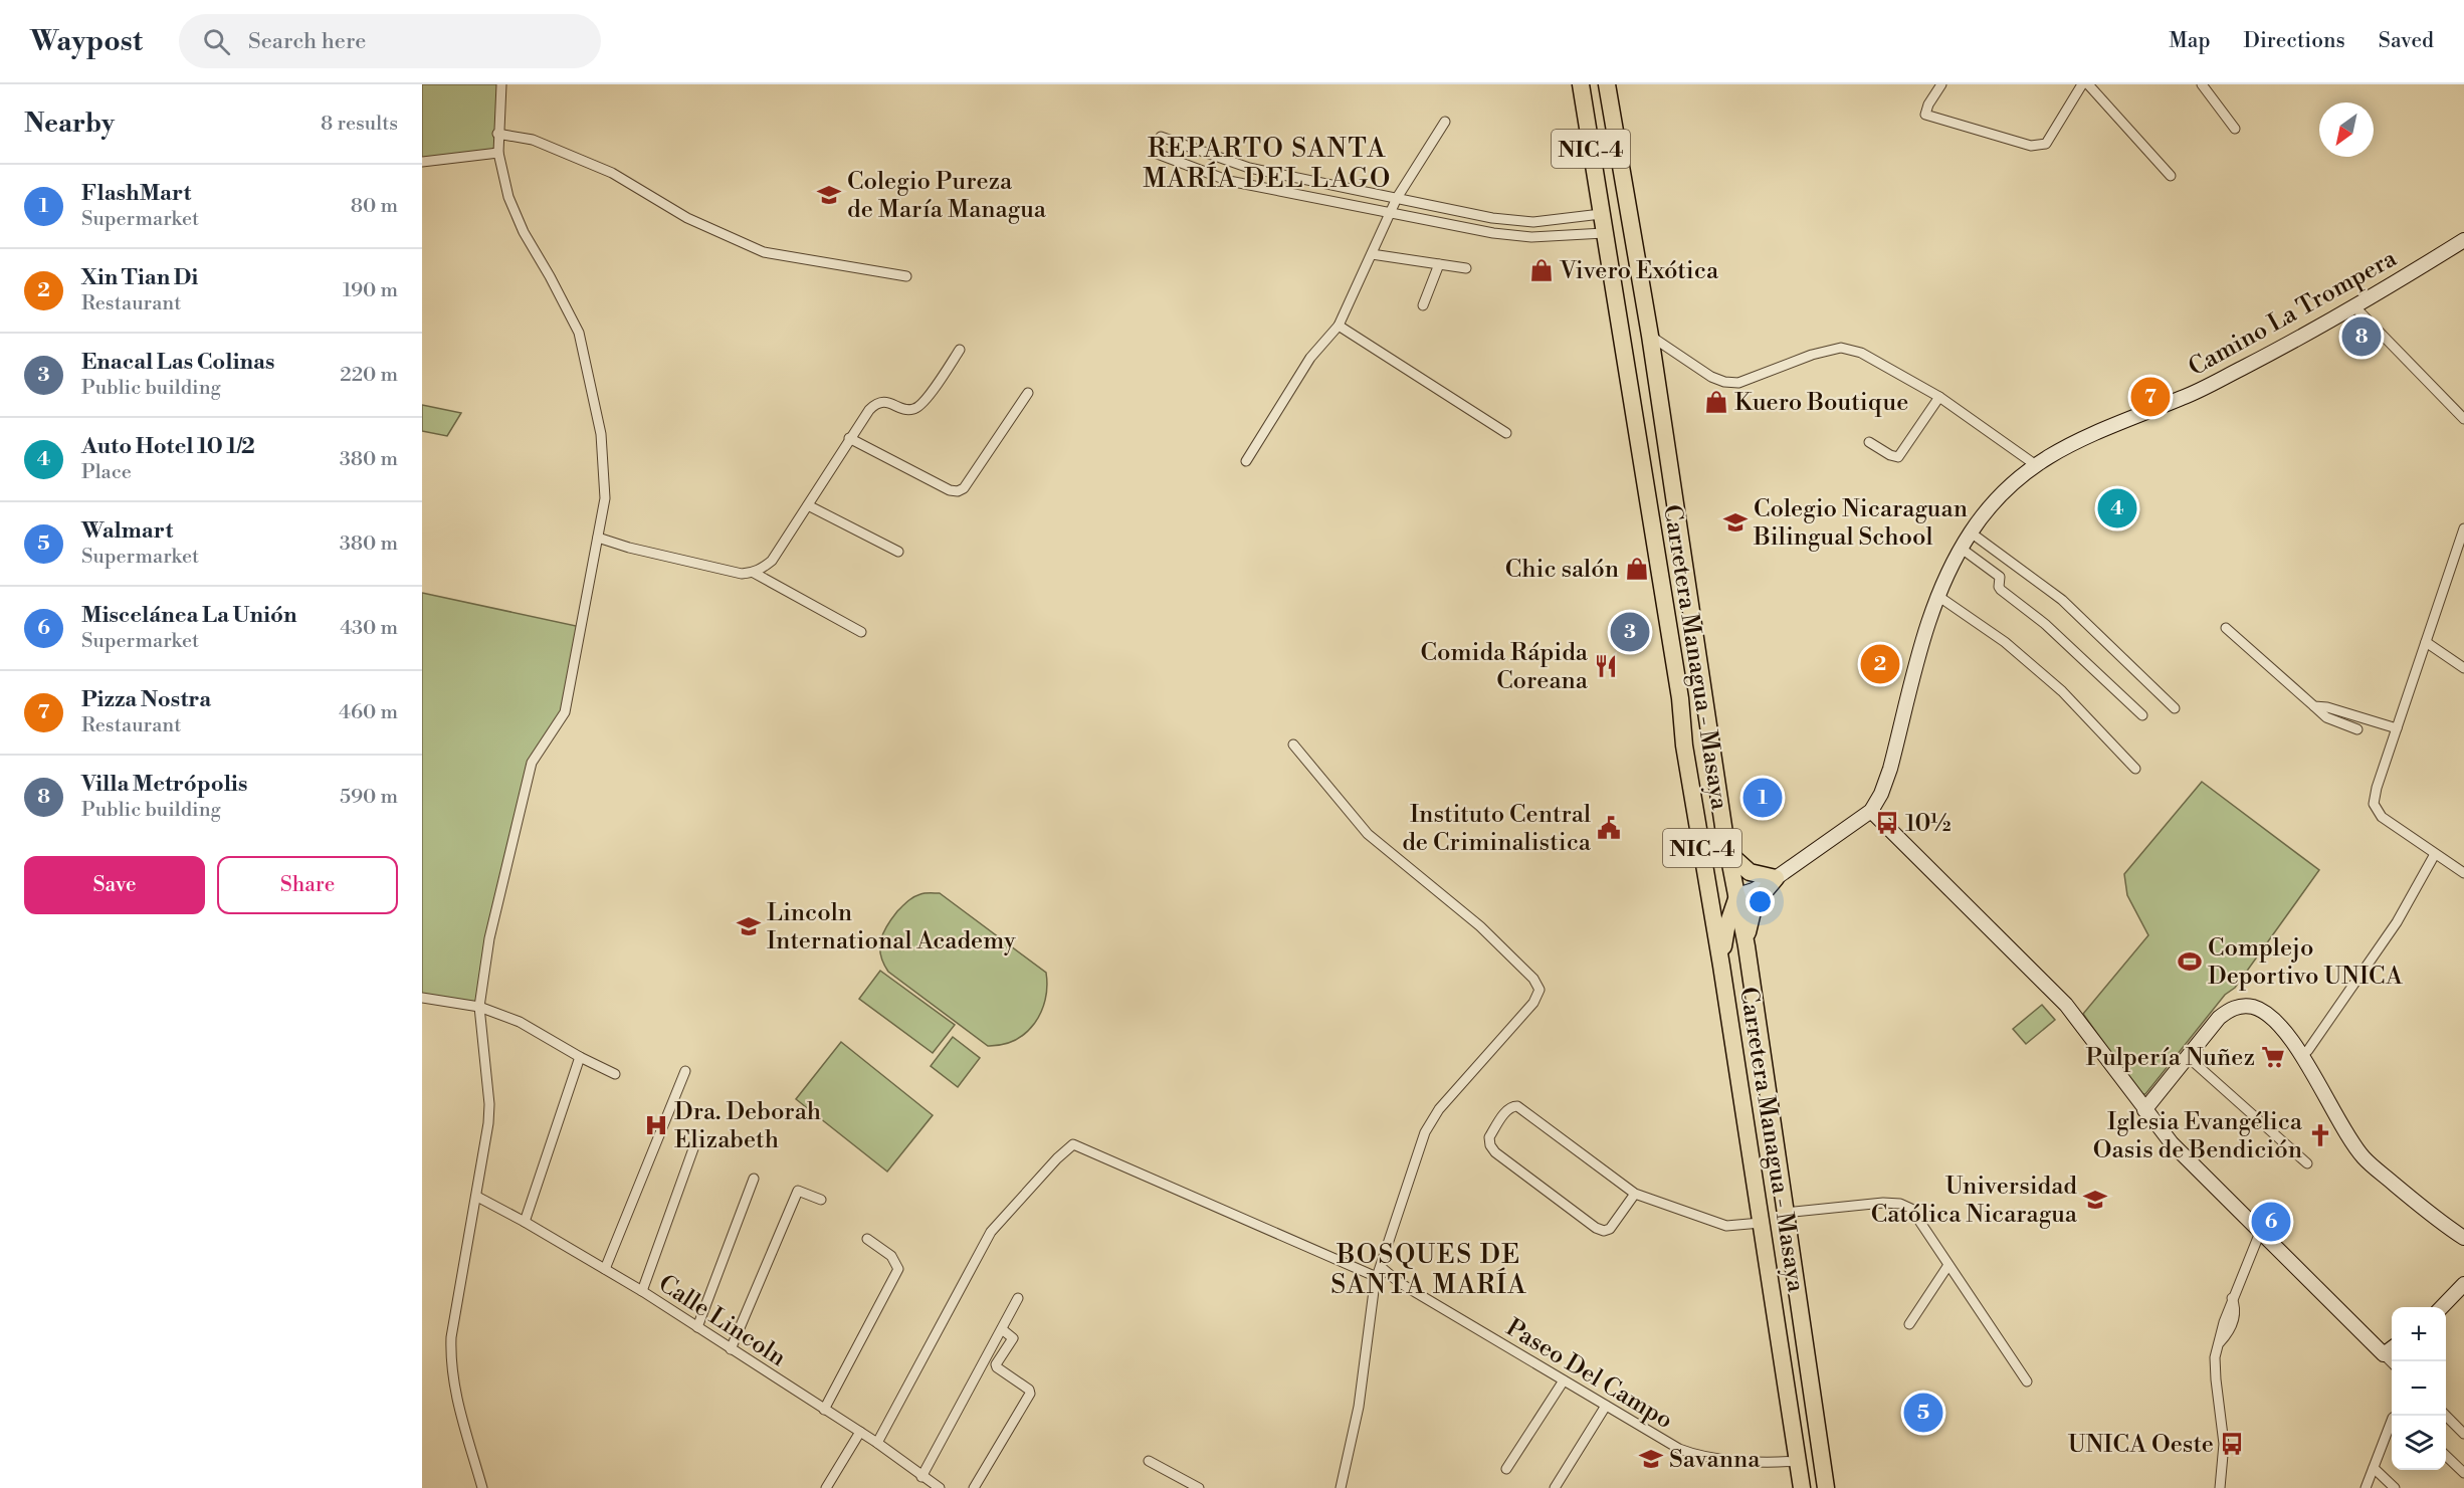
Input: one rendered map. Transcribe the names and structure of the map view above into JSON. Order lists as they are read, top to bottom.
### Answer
{
  "streets": {
    "highway": ["NIC-4", "Carretera Managua - Masaya"],
    "street": ["Camino La Trompera", "Calle Lincoln", "Paseo Del Campo"]
  },
  "crossings": [
    ["Carretera Managua - Masaya", "Paseo Del Campo"],
    ["Calle Lincoln", "Paseo Del Campo"]
  ],
  "districts": ["REPARTO SANTA MARÍA DEL LAGO", "BOSQUES DE SANTA MARÍA"],
  "places": {
    "school or university": [
      "Colegio Pureza de María Managua",
      "Colegio Nicaraguan Bilingual School",
      "Lincoln International Academy",
      "Universidad Católica Nicaragua",
      "Savanna"
    ],
    "shop": ["Vivero Exótica", "Kuero Boutique", "Chic salón"],
    "restaurant": ["Comida Rápida Coreana"],
    "bus stop": ["10½", "UNICA Oeste"],
    "public building": ["Instituto Central de Criminalistica"],
    "sports": ["Complejo Deportivo UNICA"],
    "supermarket": ["Pulpería Nuñez"],
    "hospital": ["Dra. Deborah Elizabeth"],
    "church": ["Iglesia Evangélica Oasis de Bendición"]
  },
  "north": "bottom left",
  "page": {
    "header": "Waypost",
    "search": "Search here",
    "nav": ["Map", "Directions", "Saved"],
    "heading": ["Nearby", "8 results"],
    "list": [
      {
        "mark": "1",
        "name": "FlashMart",
        "note": "Supermarket",
        "value": "80 m"
      },
      {
        "mark": "2",
        "name": "Xin Tian Di",
        "note": "Restaurant",
        "value": "190 m"
      },
      {
        "mark": "3",
        "name": "Enacal Las Colinas",
        "note": "Public building",
        "value": "220 m"
      },
      {
        "mark": "4",
        "name": "Auto Hotel 10 1/2",
        "note": "Place",
        "value": "380 m"
      },
      {
        "mark": "5",
        "name": "Walmart",
        "note": "Supermarket",
        "value": "380 m"
      },
      {
        "mark": "6",
        "name": "Miscelánea La Unión",
        "note": "Supermarket",
        "value": "430 m"
      },
      {
        "mark": "7",
        "name": "Pizza Nostra",
        "note": "Restaurant",
        "value": "460 m"
      },
      {
        "mark": "8",
        "name": "Villa Metrópolis",
        "note": "Public building",
        "value": "590 m"
      }
    ],
    "pins": [
      "8",
      "7",
      "4",
      "3",
      "2",
      "1",
      "6",
      "5"
    ],
    "buttons": ["Save", "Share"],
    "map_buttons": ["+", "−"]
  }
}
